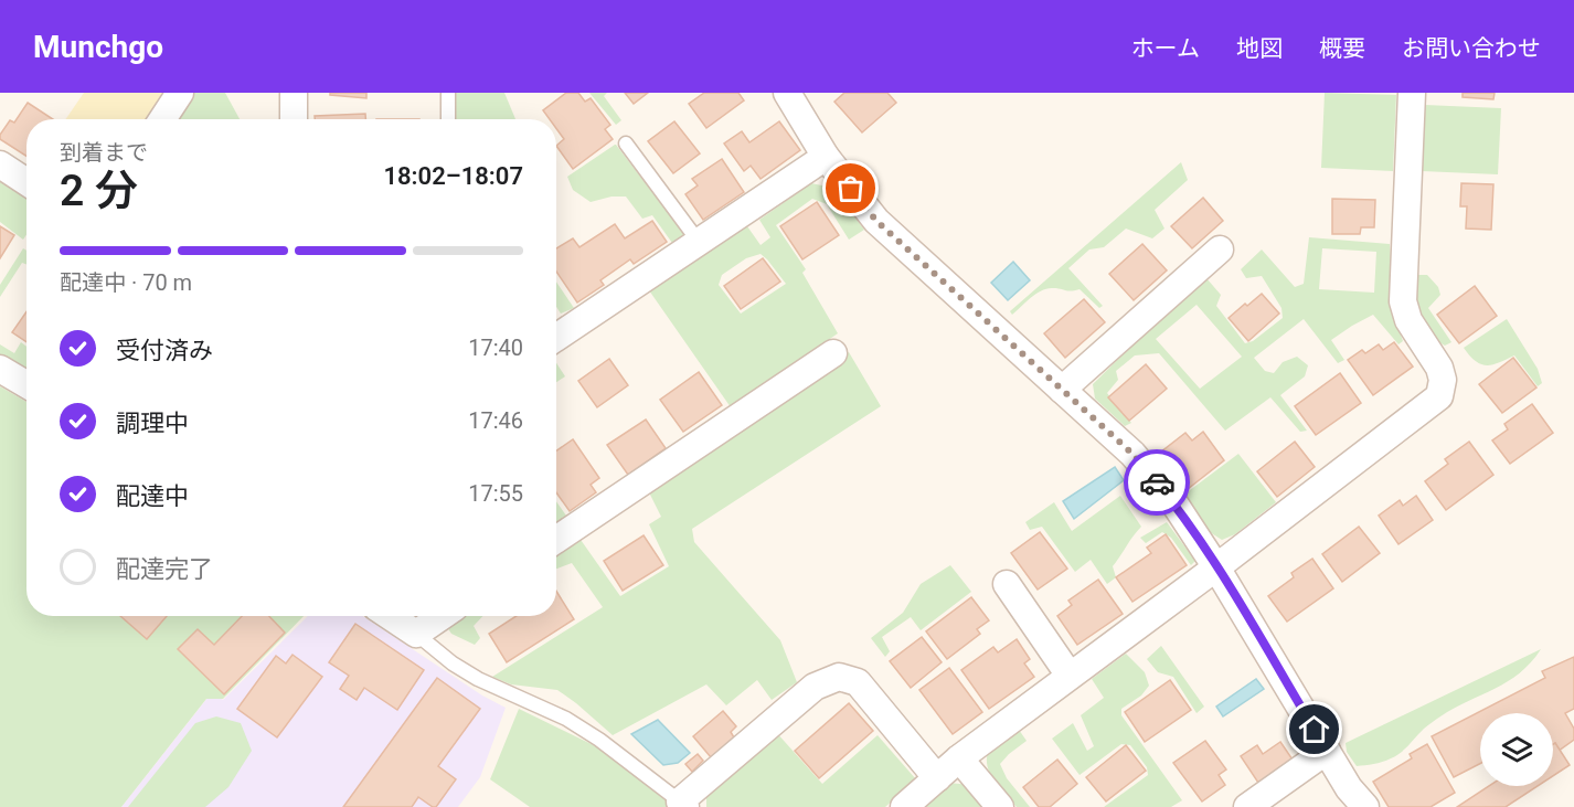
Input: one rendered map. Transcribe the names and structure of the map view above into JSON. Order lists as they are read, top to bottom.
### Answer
{
  "page": {
    "header": "Munchgo",
    "nav": [
      "ホーム",
      "地図",
      "概要",
      "お問い合わせ"
    ],
    "heading": ["2 分", "到着まで", "18:02–18:07"],
    "bar": "配達中 · 70 m",
    "list": [
      ["受付済み", "17:40"],
      ["調理中", "17:46"],
      ["配達中", "17:55"],
      "配達完了"
    ]
  }
}
